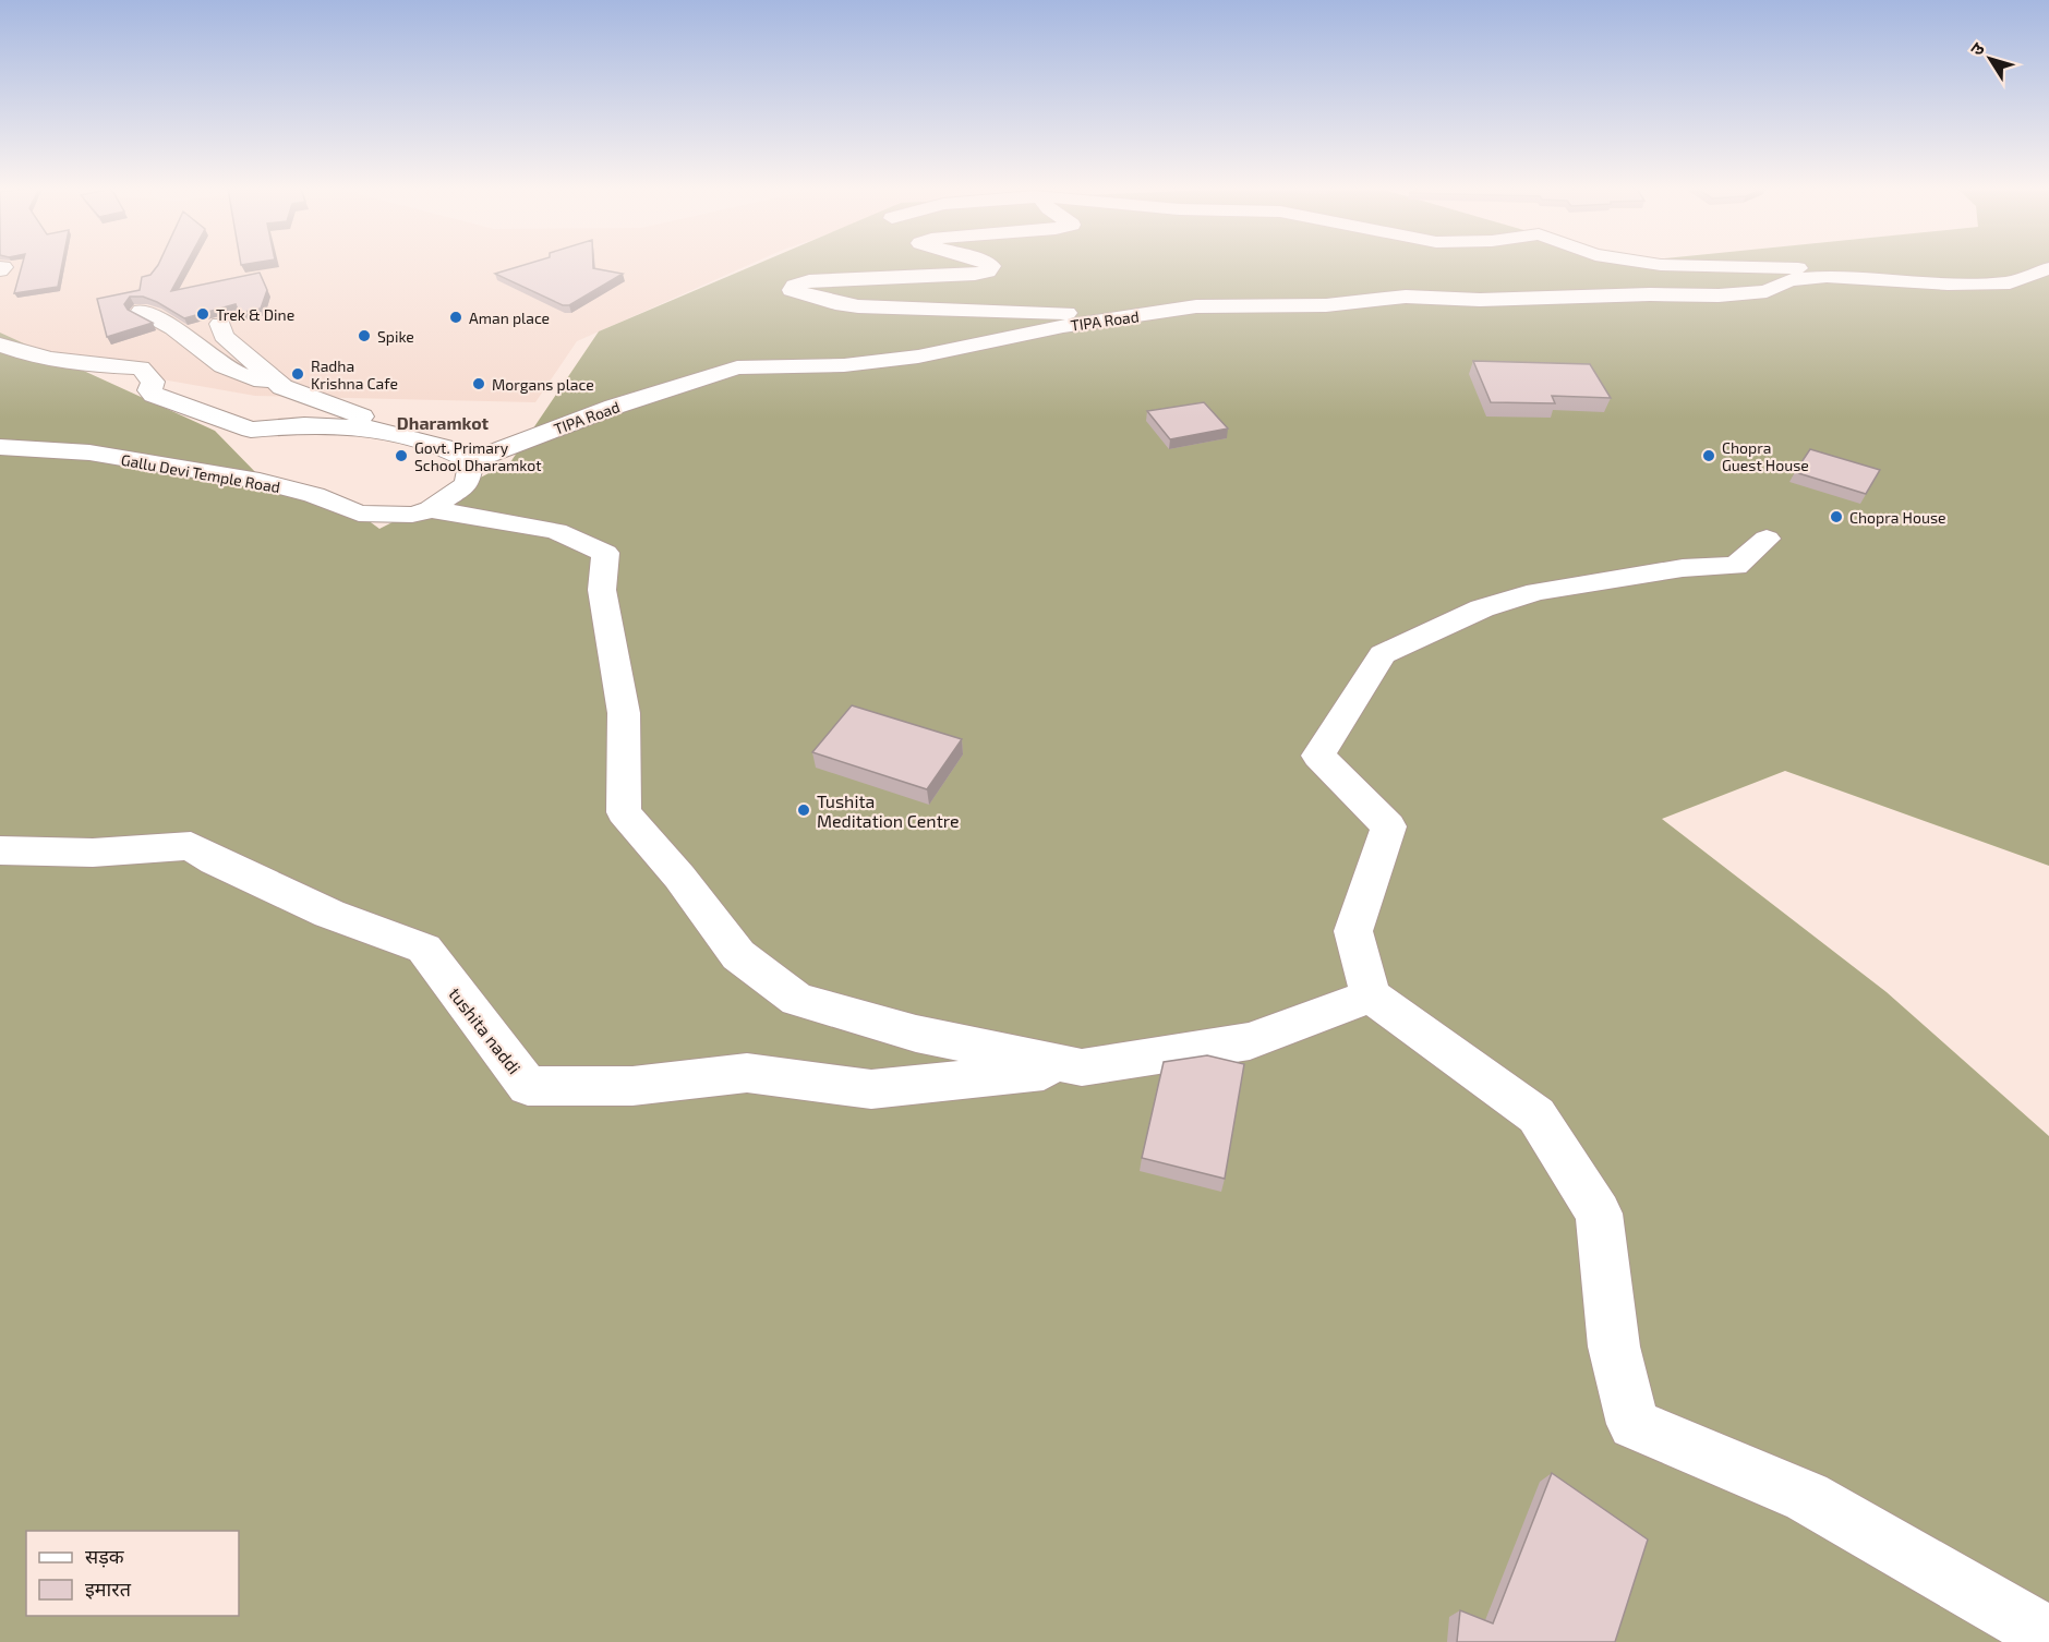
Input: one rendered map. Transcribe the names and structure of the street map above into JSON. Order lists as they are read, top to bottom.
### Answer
{
  "streets": {
    "street": ["TIPA Road", "Gallu Devi Temple Road", "tushita naddi"]
  },
  "crossings": [
    ["TIPA Road", "Gallu Devi Temple Road"]
  ],
  "districts": ["Dharamkot"],
  "places": [
    "Trek & Dine",
    "Aman place",
    "Spike",
    "Radha Krishna Cafe",
    "Morgans place",
    "Govt. Primary School Dharamkot",
    "Chopra Guest House",
    "Chopra House",
    "Tushita Meditation Centre"
  ],
  "legend": ["सड़क", "इमारत"],
  "north": "top left"
}
